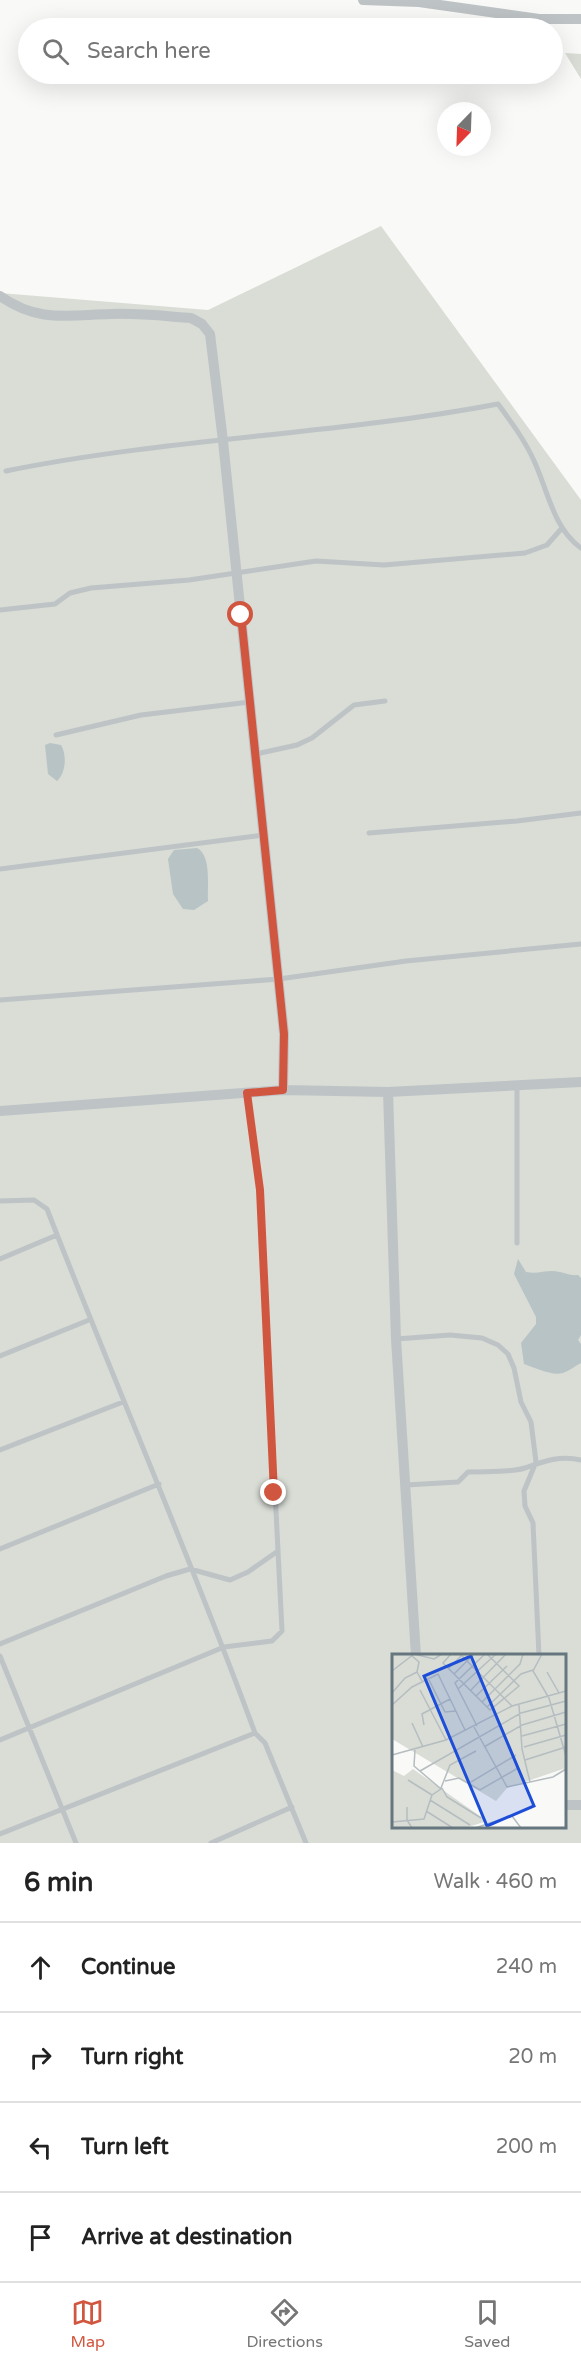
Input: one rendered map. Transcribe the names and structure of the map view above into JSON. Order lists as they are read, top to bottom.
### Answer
{
  "north": "bottom left",
  "page": {
    "search": "Search here",
    "heading": ["6 min", "Walk · 460 m"],
    "list": [
      ["Continue", "240 m"],
      ["Turn right", "20 m"],
      ["Turn left", "200 m"],
      "Arrive at destination"
    ],
    "nav": ["Map", "Directions", "Saved"]
  }
}
